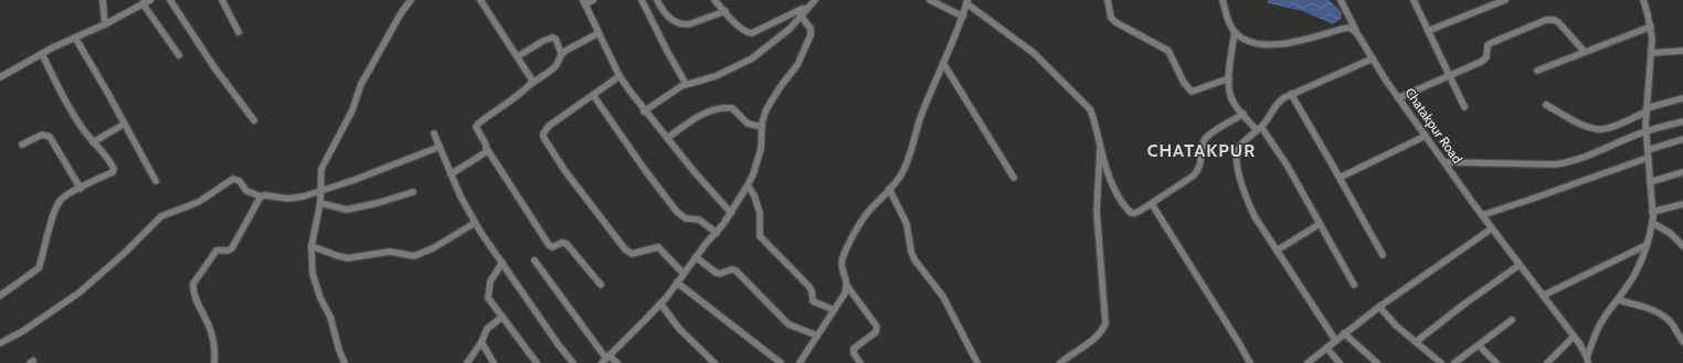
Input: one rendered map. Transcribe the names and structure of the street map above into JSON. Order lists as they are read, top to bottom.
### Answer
{
  "streets": {
    "street": ["Chatakpur Road"]
  },
  "districts": ["CHATAKPUR"]
}
